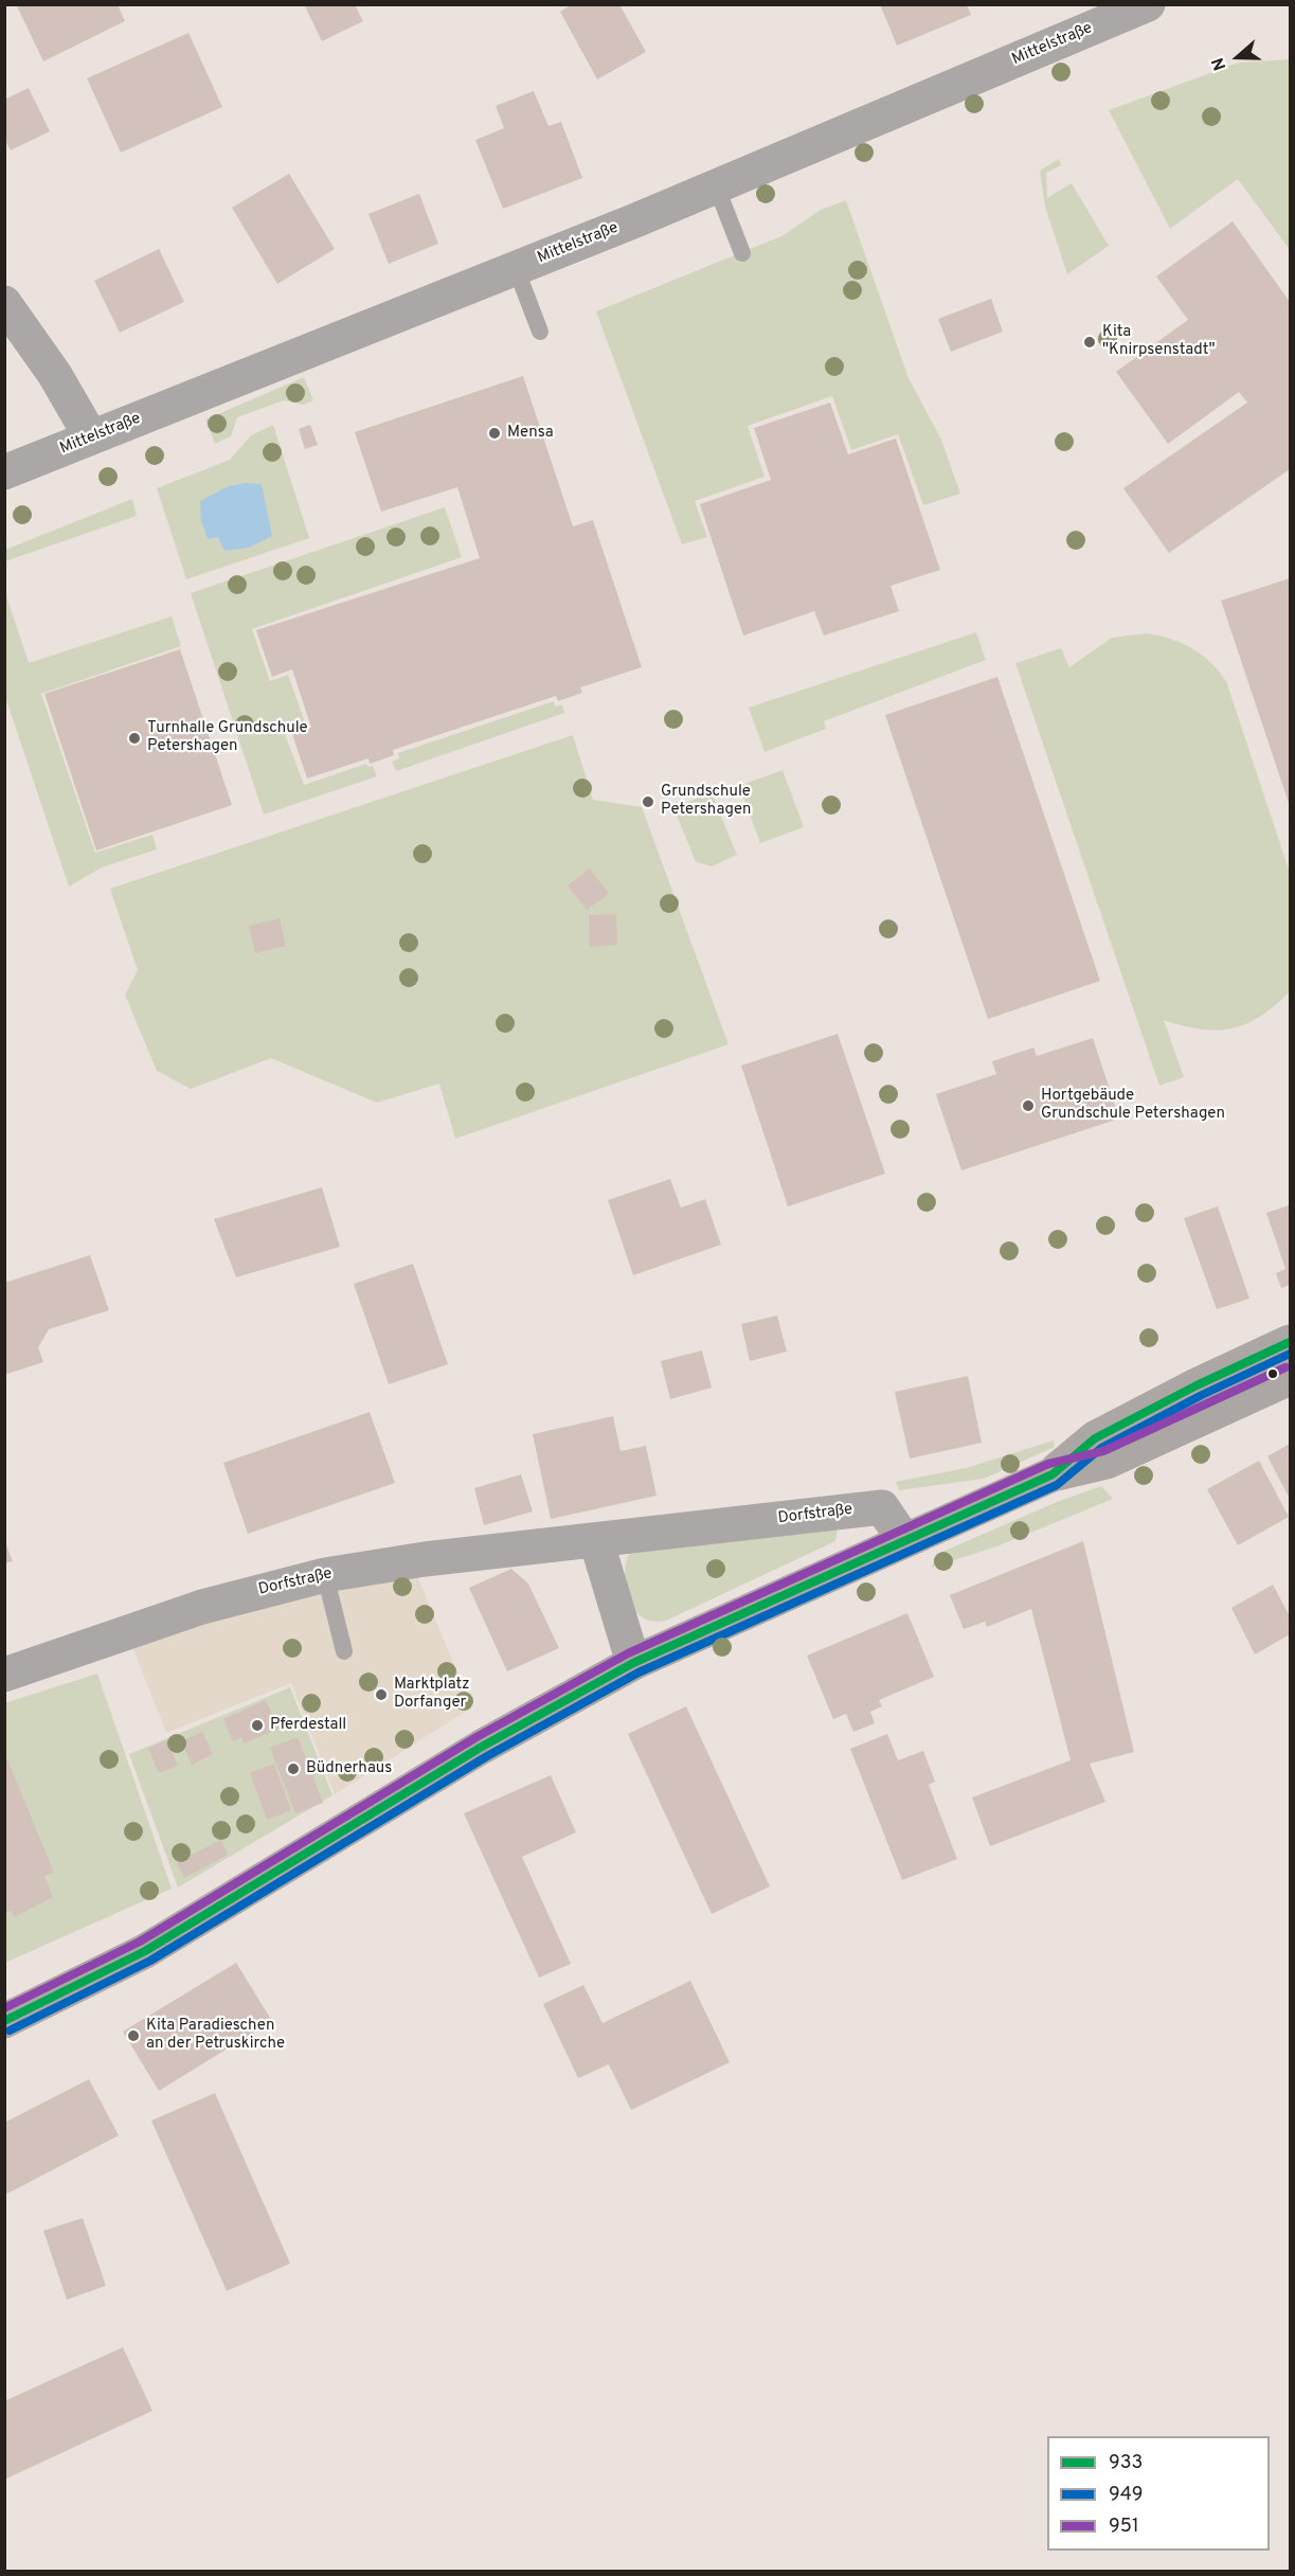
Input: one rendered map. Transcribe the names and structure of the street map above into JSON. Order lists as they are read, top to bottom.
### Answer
{
  "streets": {
    "street": ["Mittelstraße", "Dorfstraße"]
  },
  "places": [
    "Kita \"Knirpsenstadt\"",
    "Mensa",
    "Turnhalle Grundschule Petershagen",
    "Grundschule Petershagen",
    "Hortgebäude Grundschule Petershagen",
    "Marktplatz Dorfanger",
    "Pferdestall",
    "Büdnerhaus",
    "Kita Paradieschen an der Petruskirche"
  ],
  "lines": ["transit line 933", "transit line 949", "transit line 951"],
  "legend": ["933", "949", "951"],
  "north": "left"
}
